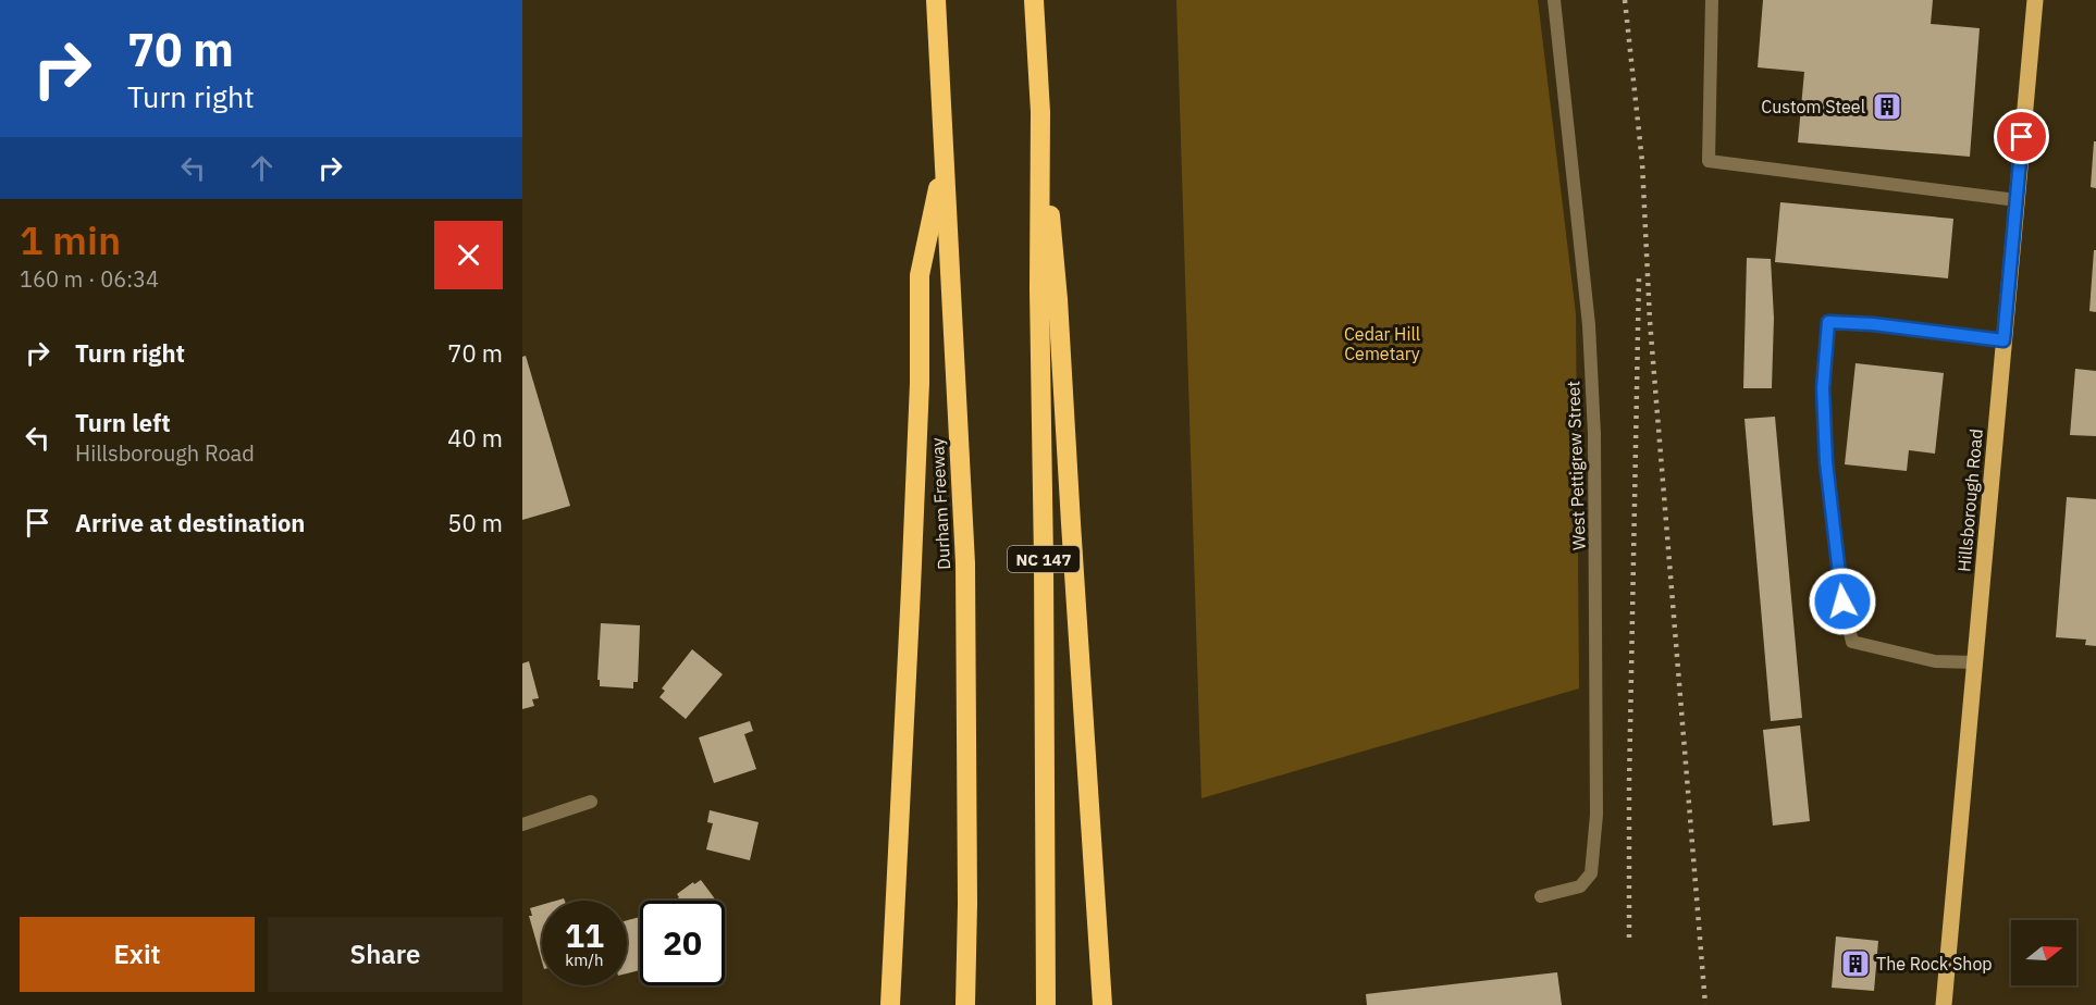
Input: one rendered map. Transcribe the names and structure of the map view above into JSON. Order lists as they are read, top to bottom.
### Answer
{
  "streets": {
    "highway": ["Durham Freeway", "NC 147"],
    "main road": ["Hillsborough Road"],
    "street": ["West Pettigrew Street"]
  },
  "parks": ["Cedar Hill Cemetary"],
  "places": {
    "building": ["Custom Steel", "The Rock Shop"]
  },
  "north": "right",
  "page": {
    "turn": ["70 m", "Turn right"],
    "heading": ["1 min", "160 m · 06:34"],
    "list": [
      {
        "name": "Turn right",
        "value": "70 m"
      },
      {
        "name": "Turn left",
        "note": "Hillsborough Road",
        "value": "40 m"
      },
      {
        "name": "Arrive at destination",
        "value": "50 m"
      }
    ],
    "speed": "11 km/h",
    "limit": "20",
    "buttons": ["Exit", "Share"]
  }
}
